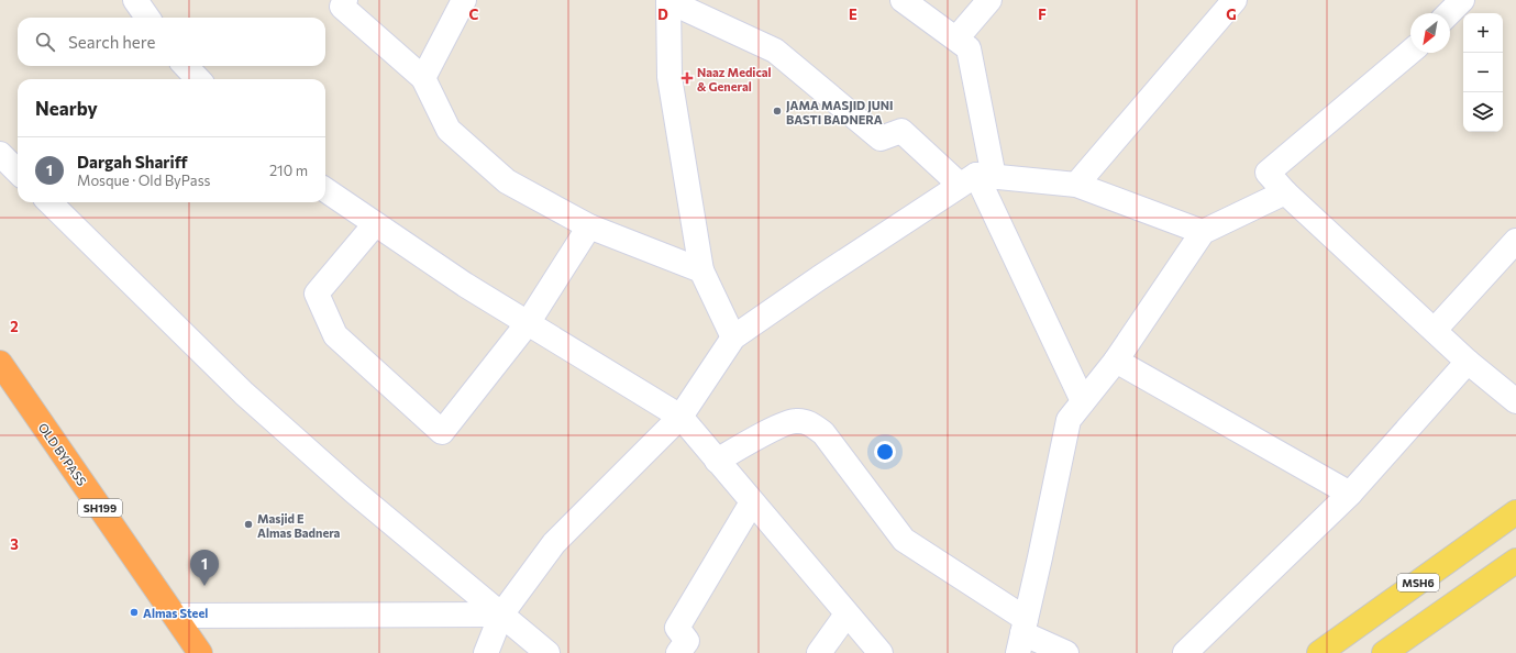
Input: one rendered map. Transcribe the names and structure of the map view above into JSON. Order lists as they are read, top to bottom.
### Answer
{
  "streets": {
    "highway": ["OLD BYPASS", "SH199"],
    "main road": ["MSH6"]
  },
  "places": {
    "health": ["Naaz Medical & General"],
    "other": ["JAMA MASJID JUNI BASTI BADNERA", "Masjid E Almas Badnera", "Almas Steel"]
  },
  "north": "bottom left",
  "page": {
    "map_buttons": ["+", "−"],
    "search": "Search here",
    "heading": "Nearby",
    "list": [
      {
        "mark": "1",
        "name": "Dargah Shariff",
        "note": "Mosque · Old ByPass",
        "value": "210 m"
      }
    ],
    "pins": "1"
  },
  "grid": {
    "columns": [
      "C",
      "D",
      "E",
      "F",
      "G"
    ],
    "rows": ["2", "3"]
  }
}
